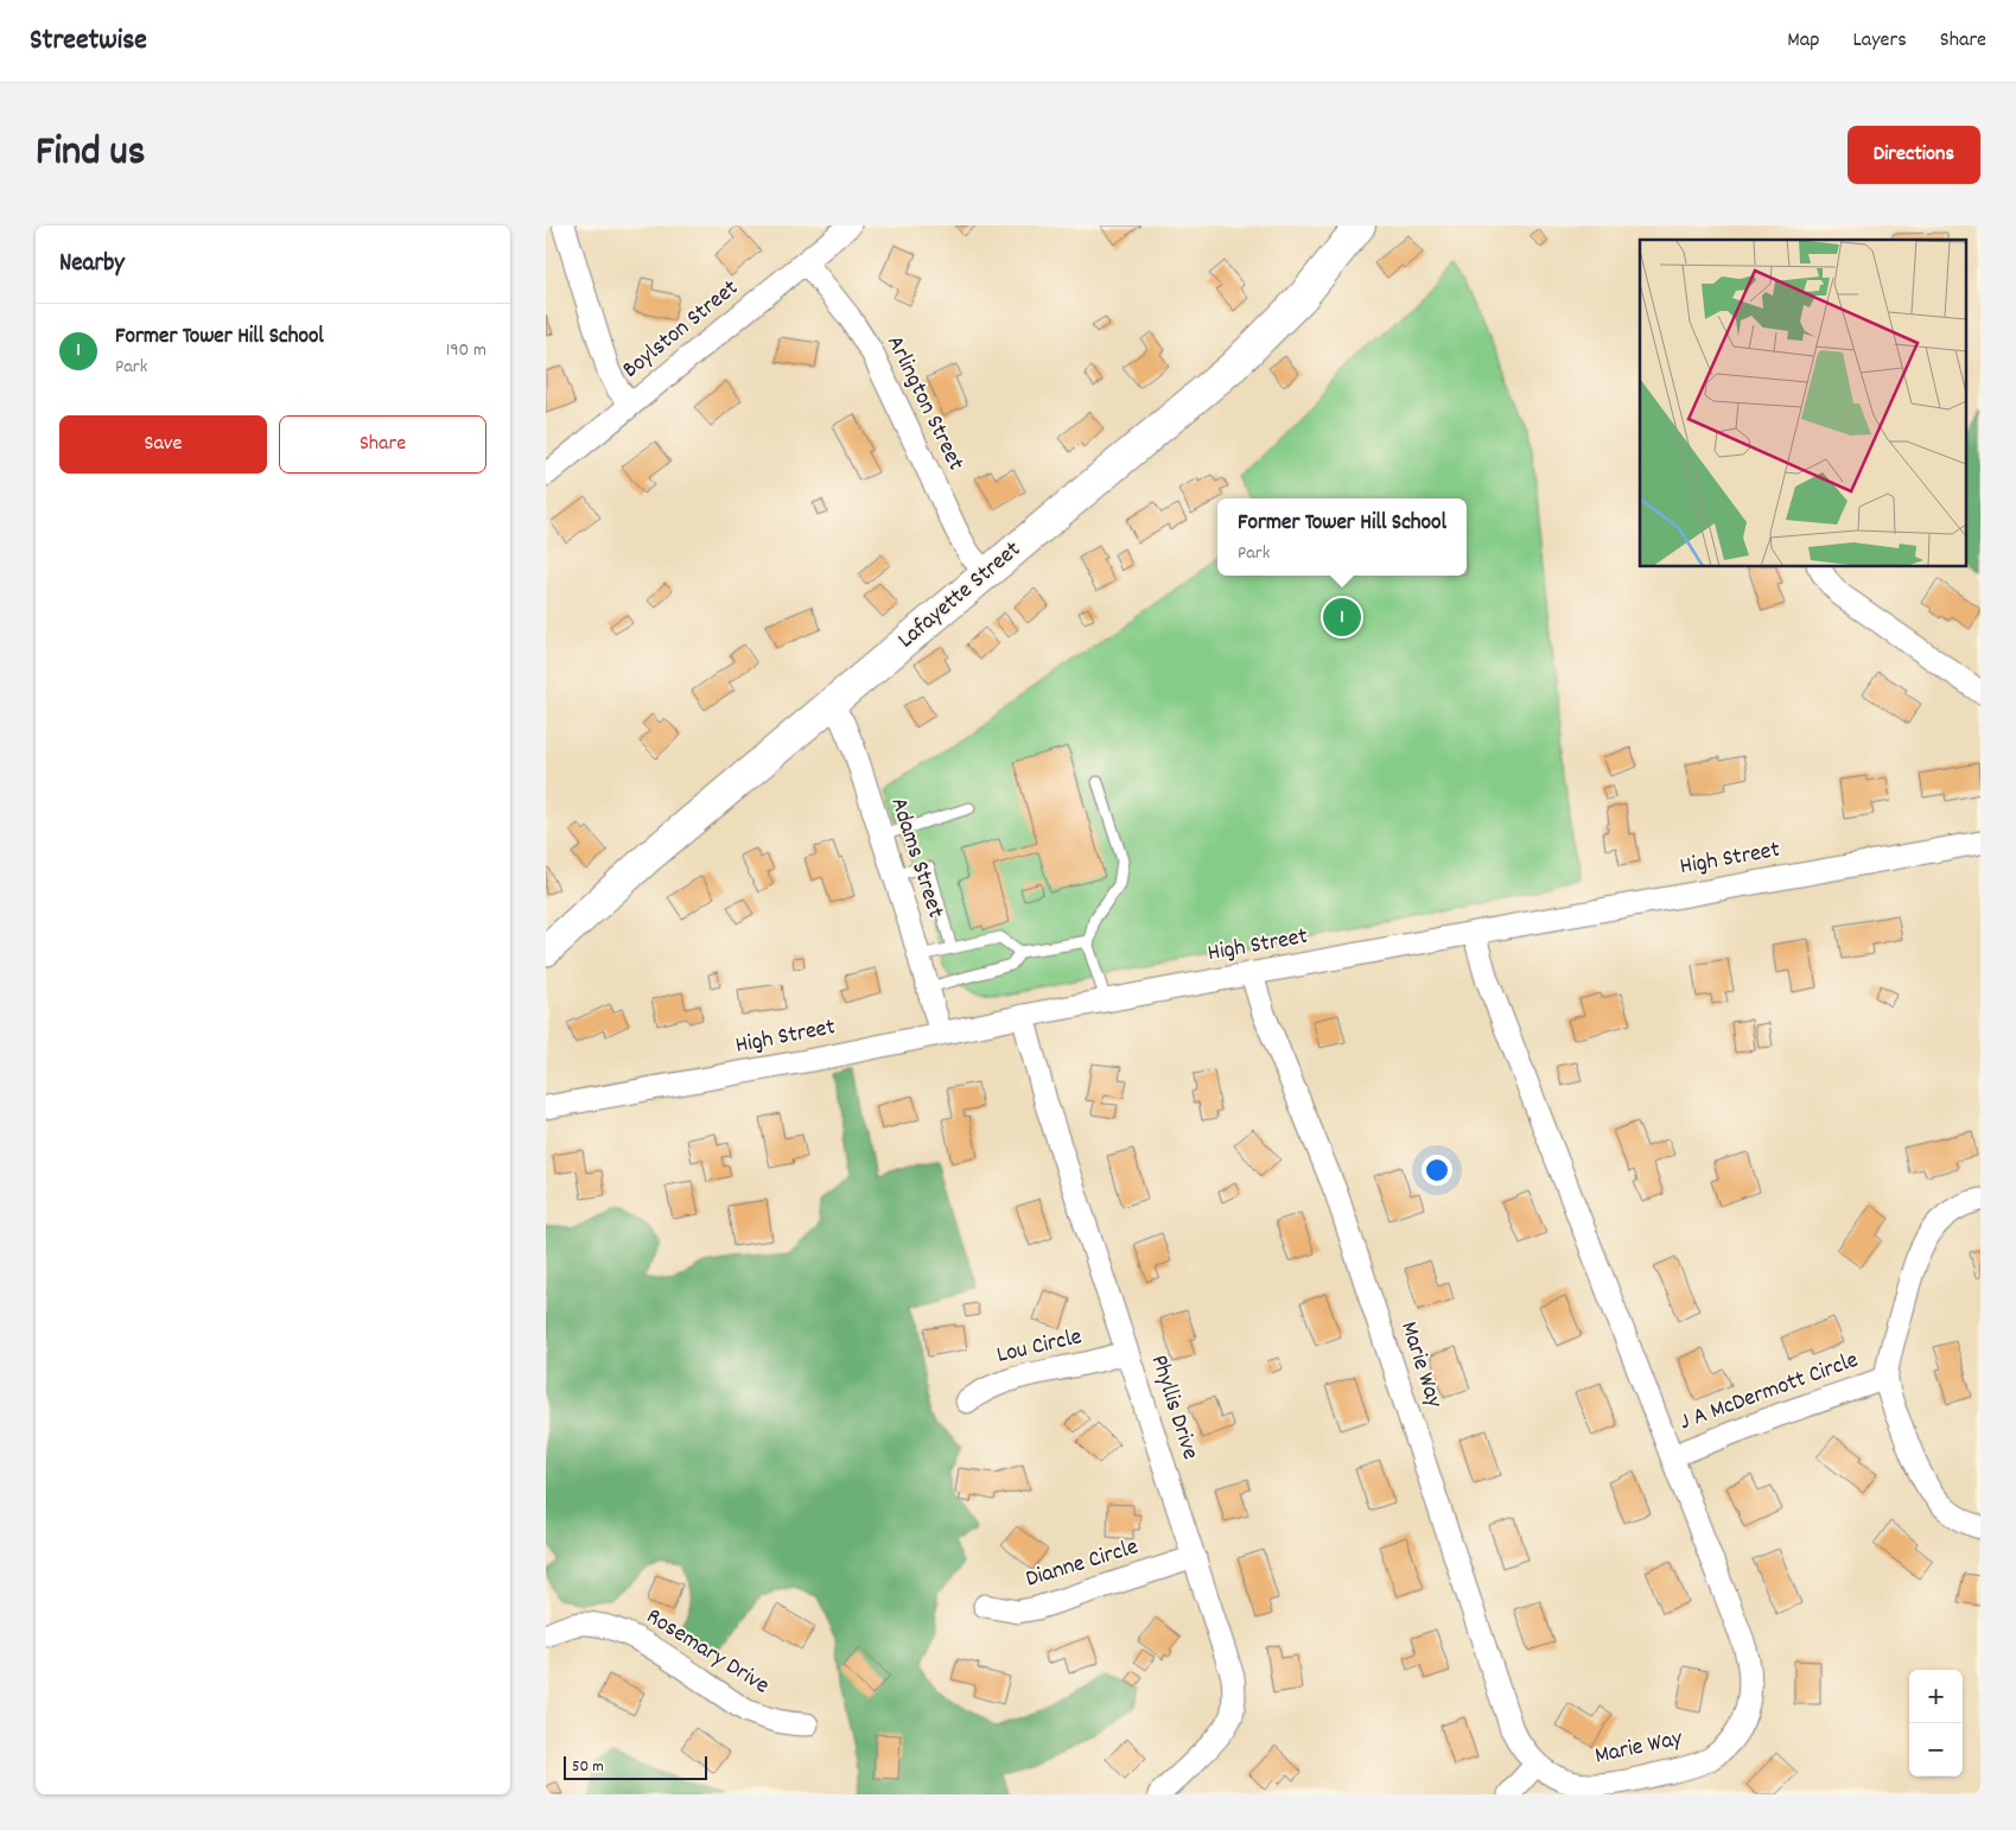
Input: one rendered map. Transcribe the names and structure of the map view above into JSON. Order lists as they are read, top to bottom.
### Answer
{
  "streets": {
    "main road": ["Lafayette Street"],
    "street": [
      "Boylston Street",
      "Arlington Street",
      "Adams Street",
      "High Street",
      "Lou Circle",
      "Marie Way",
      "J A McDermott Circle",
      "Phyllis Drive",
      "Dianne Circle",
      "Rosemary Drive"
    ]
  },
  "crossings": [
    ["Boylston Street", "Arlington Street"],
    ["Arlington Street", "Lafayette Street"],
    ["Lafayette Street", "Adams Street"],
    ["Adams Street", "High Street"],
    ["High Street", "Marie Way"],
    ["High Street", "Phyllis Drive"],
    ["Lou Circle", "Phyllis Drive"],
    ["Marie Way", "J A McDermott Circle"],
    ["Phyllis Drive", "Dianne Circle"]
  ],
  "scale_bar": "50 m",
  "page": {
    "header": "Streetwise",
    "nav": ["Map", "Layers", "Share"],
    "title": "Find us",
    "buttons": [
      "Directions",
      ["Save", "Share"]
    ],
    "heading": "Nearby",
    "list": [
      {
        "mark": "1",
        "name": "Former Tower Hill School",
        "note": "Park",
        "value": "190 m"
      }
    ],
    "popup": ["Former Tower Hill School", "Park"],
    "pins": "1",
    "map_buttons": ["+", "−"],
    "scale": "50 m"
  }
}
